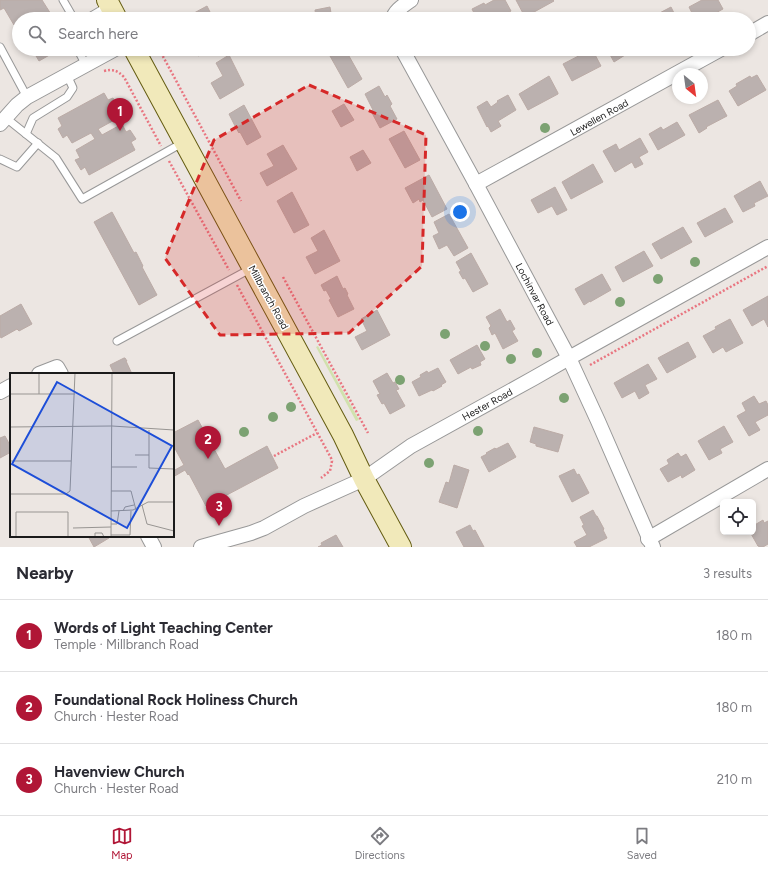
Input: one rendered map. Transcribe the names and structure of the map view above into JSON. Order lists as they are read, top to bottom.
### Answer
{
  "streets": {
    "main road": ["Millbranch Road"],
    "street": ["Lewellen Road", "Lochinvar Road", "Hester Road"]
  },
  "crossings": [
    ["Lewellen Road", "Lochinvar Road"],
    ["Lochinvar Road", "Hester Road"],
    ["Millbranch Road", "Hester Road"]
  ],
  "north": "bottom right",
  "page": {
    "search": "Search here",
    "pins": ["1", "2", "3"],
    "heading": ["Nearby", "3 results"],
    "list": [
      {
        "mark": "1",
        "name": "Words of Light Teaching Center",
        "note": "Temple · Millbranch Road",
        "value": "180 m"
      },
      {
        "mark": "2",
        "name": "Foundational Rock Holiness Church",
        "note": "Church · Hester Road",
        "value": "180 m"
      },
      {
        "mark": "3",
        "name": "Havenview Church",
        "note": "Church · Hester Road",
        "value": "210 m"
      }
    ],
    "nav": ["Map", "Directions", "Saved"]
  }
}
